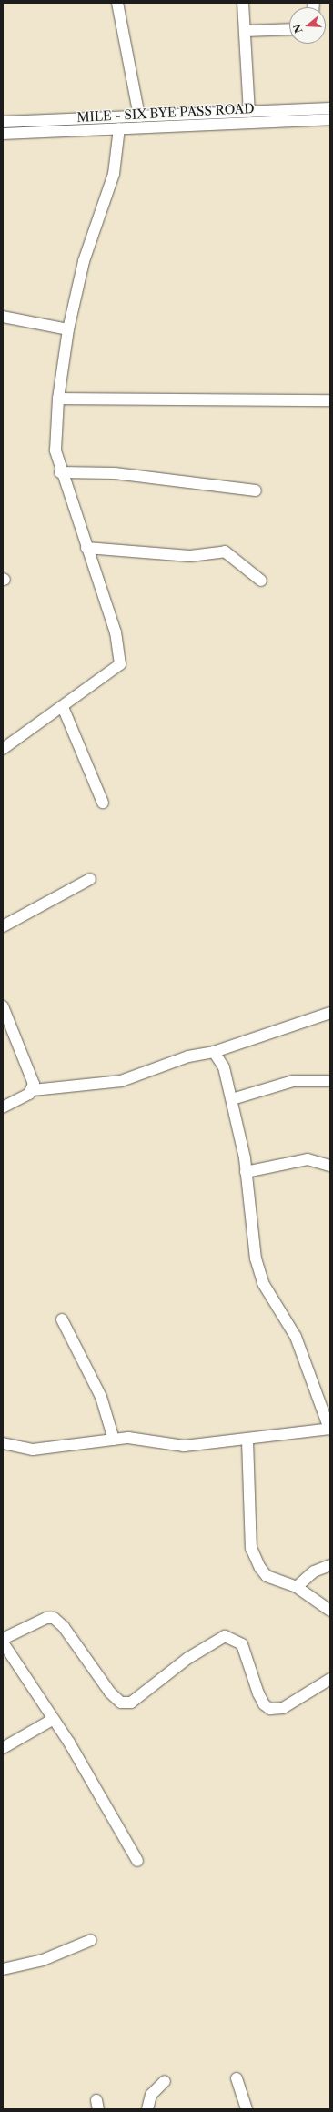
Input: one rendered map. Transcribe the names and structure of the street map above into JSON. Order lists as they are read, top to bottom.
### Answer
{
  "streets": {
    "street": ["MILE - SIX BYE PASS ROAD"]
  },
  "north": "left"
}
